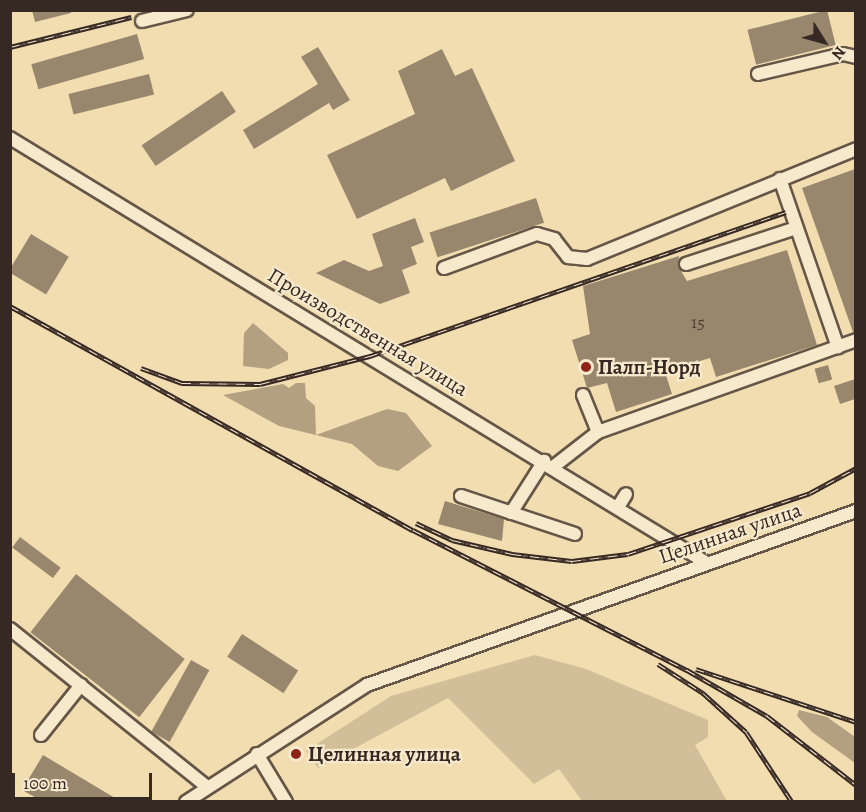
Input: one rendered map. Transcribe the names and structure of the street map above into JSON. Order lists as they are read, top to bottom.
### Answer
{
  "streets": {
    "street": ["Производственная улица", "Целинная улица"]
  },
  "crossings": [
    ["Производственная улица", "Целинная улица"]
  ],
  "places": ["Палп-Норд", "Целинная улица"],
  "house_numbers": ["15"],
  "scale_bar": "100 m",
  "north": "bottom right"
}
